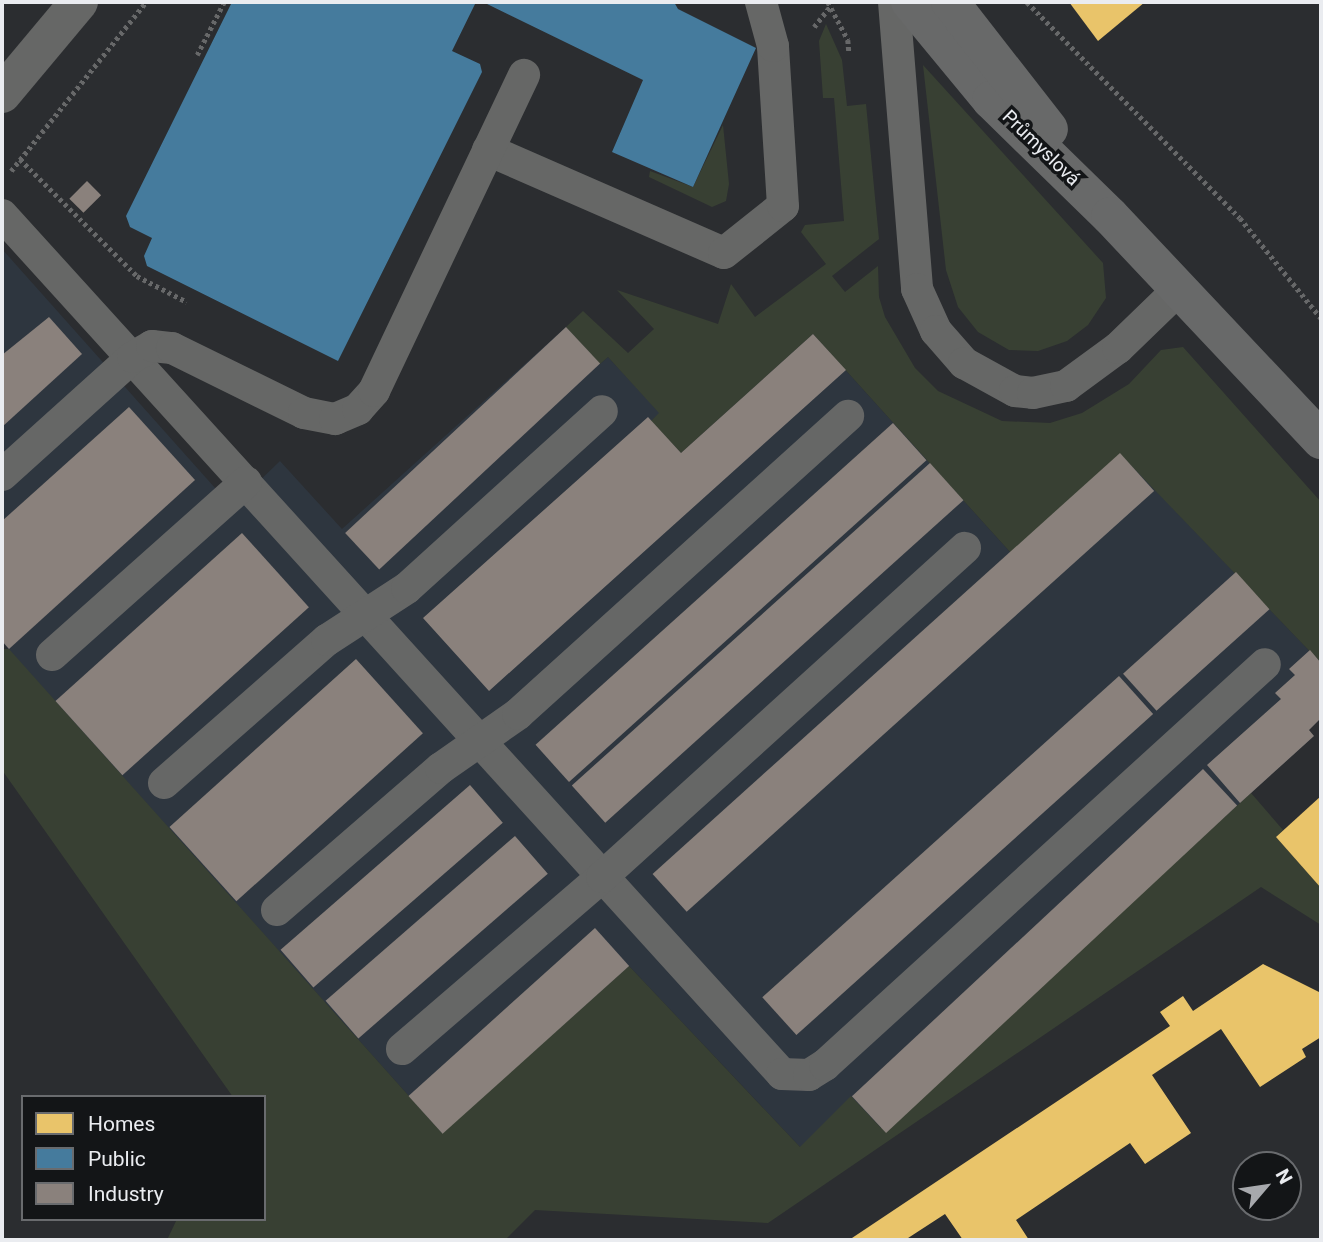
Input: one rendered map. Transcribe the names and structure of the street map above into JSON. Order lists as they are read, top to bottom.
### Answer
{
  "streets": {
    "main road": ["Průmyslová"]
  },
  "legend": ["Homes", "Public", "Industry"],
  "north": "top right"
}
